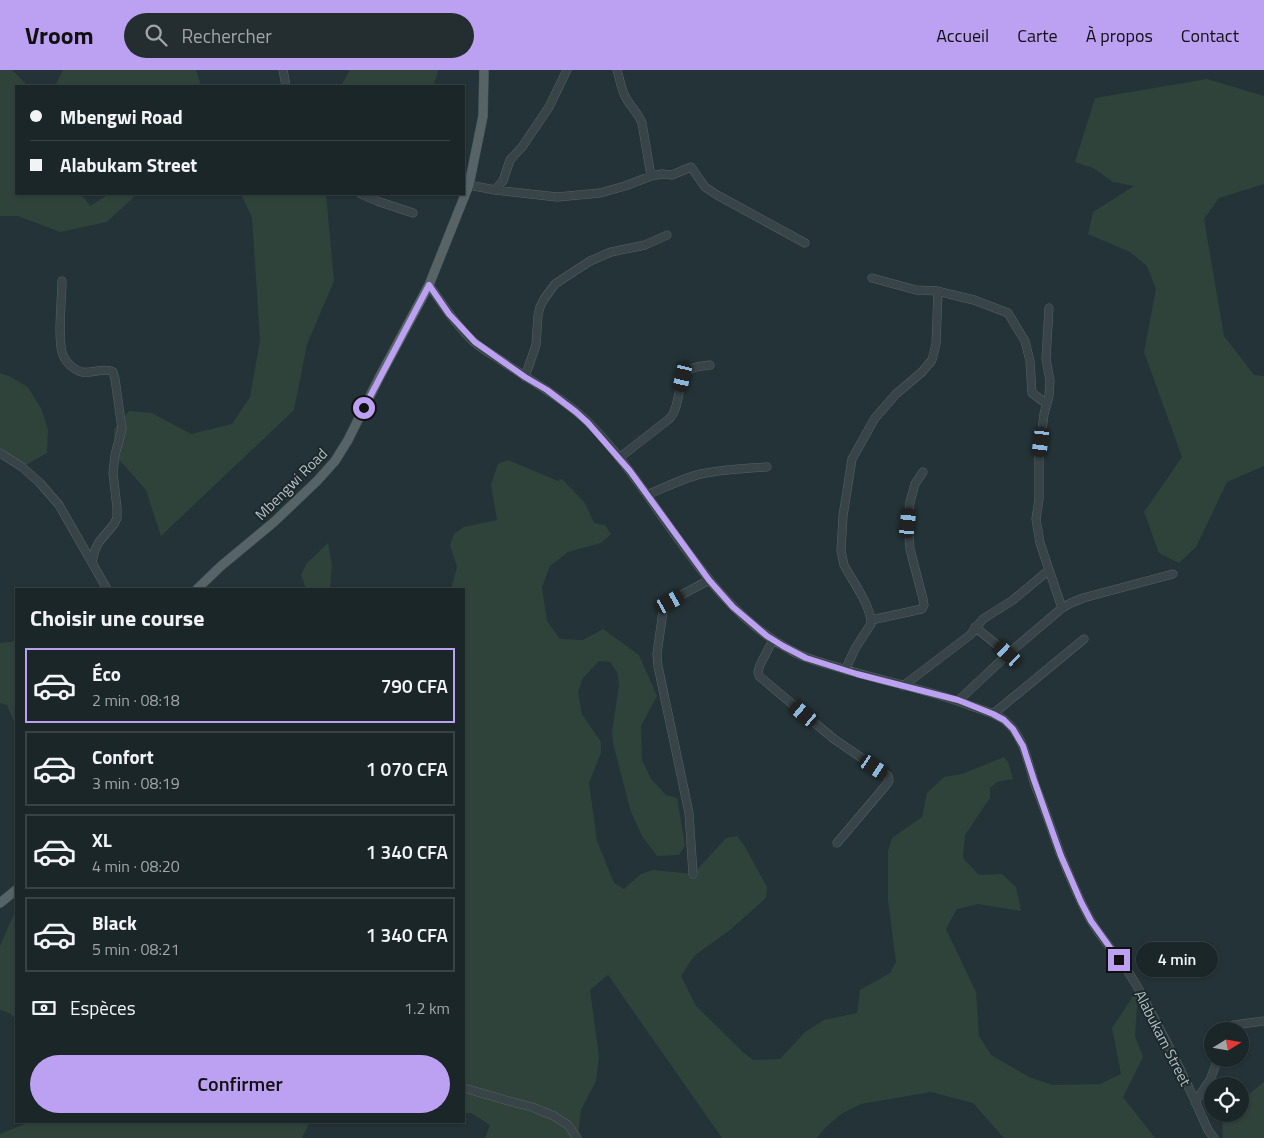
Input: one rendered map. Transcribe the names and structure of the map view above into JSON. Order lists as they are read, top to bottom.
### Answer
{
  "streets": {
    "main road": ["Mbengwi Road"],
    "street": ["Alabukam Street"]
  },
  "crossings": [
    ["Mbengwi Road", "Alabukam Street"]
  ],
  "north": "right",
  "page": {
    "header": "Vroom",
    "search": "Rechercher",
    "nav": [
      "Accueil",
      "Carte",
      "À propos",
      "Contact"
    ],
    "banner": ["Mbengwi Road", "Alabukam Street"],
    "heading": "Choisir une course",
    "list": [
      {
        "name": "Éco",
        "note": "2 min · 08:18",
        "value": "790 CFA"
      },
      {
        "name": "Confort",
        "note": "3 min · 08:19",
        "value": "1 070 CFA"
      },
      {
        "name": "XL",
        "note": "4 min · 08:20",
        "value": "1 340 CFA"
      },
      {
        "name": "Black",
        "note": "5 min · 08:21",
        "value": "1 340 CFA"
      }
    ],
    "bubble": "4 min",
    "pay": ["Espèces", "1.2 km"],
    "buttons": "Confirmer"
  }
}
